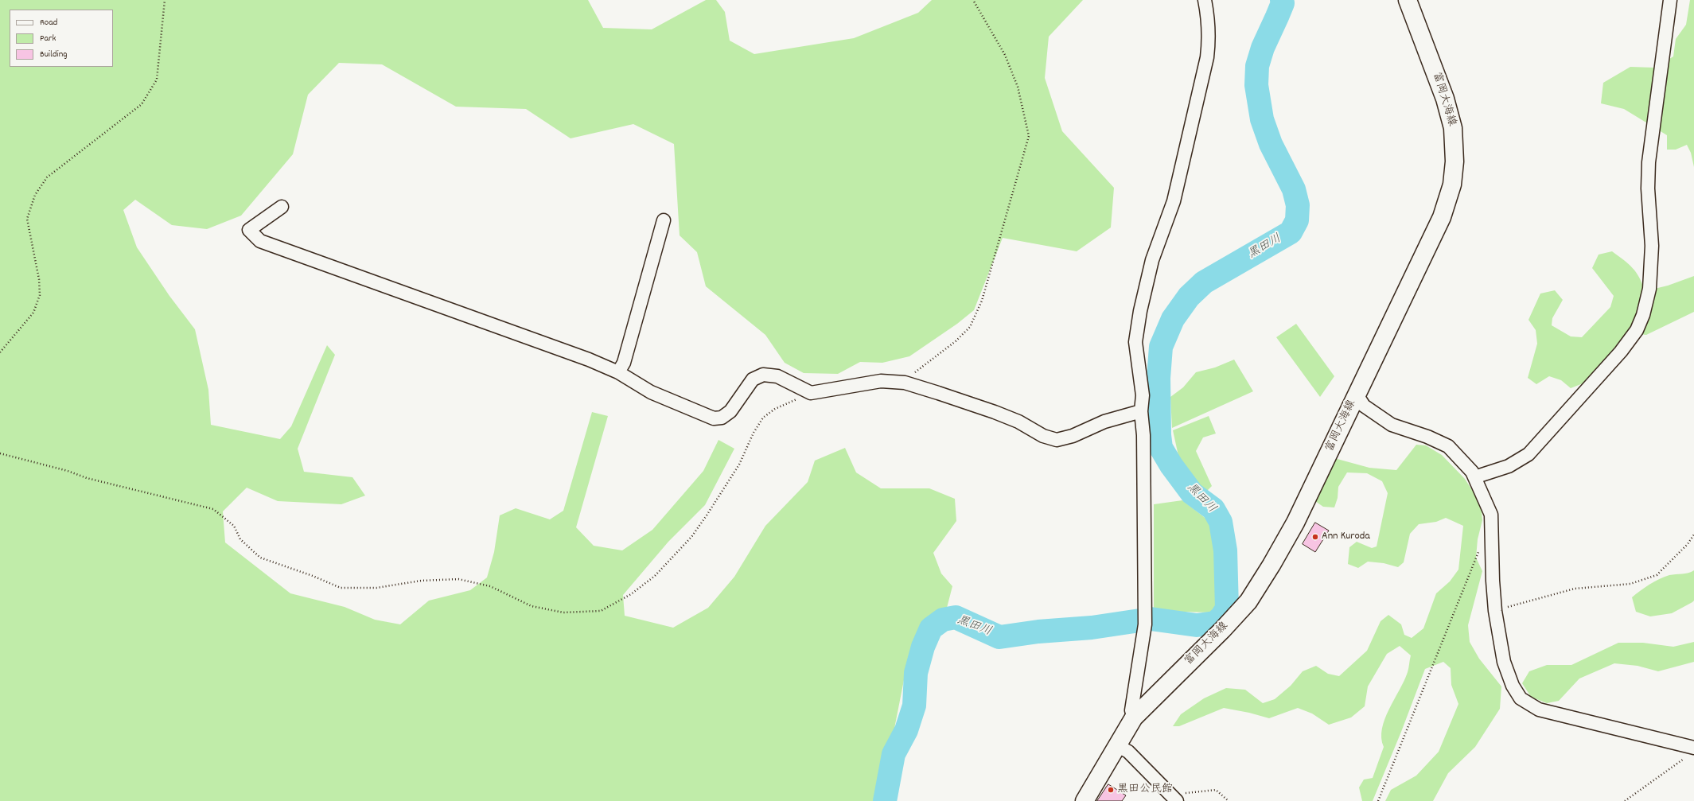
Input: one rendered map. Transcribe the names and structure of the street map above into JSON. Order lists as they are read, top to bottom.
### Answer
{
  "streets": {
    "main road": ["富岡大海線"]
  },
  "water": ["黒田川"],
  "places": ["Ann Kuroda", "黒田公民館"],
  "legend": ["Road", "Park", "Building"]
}
